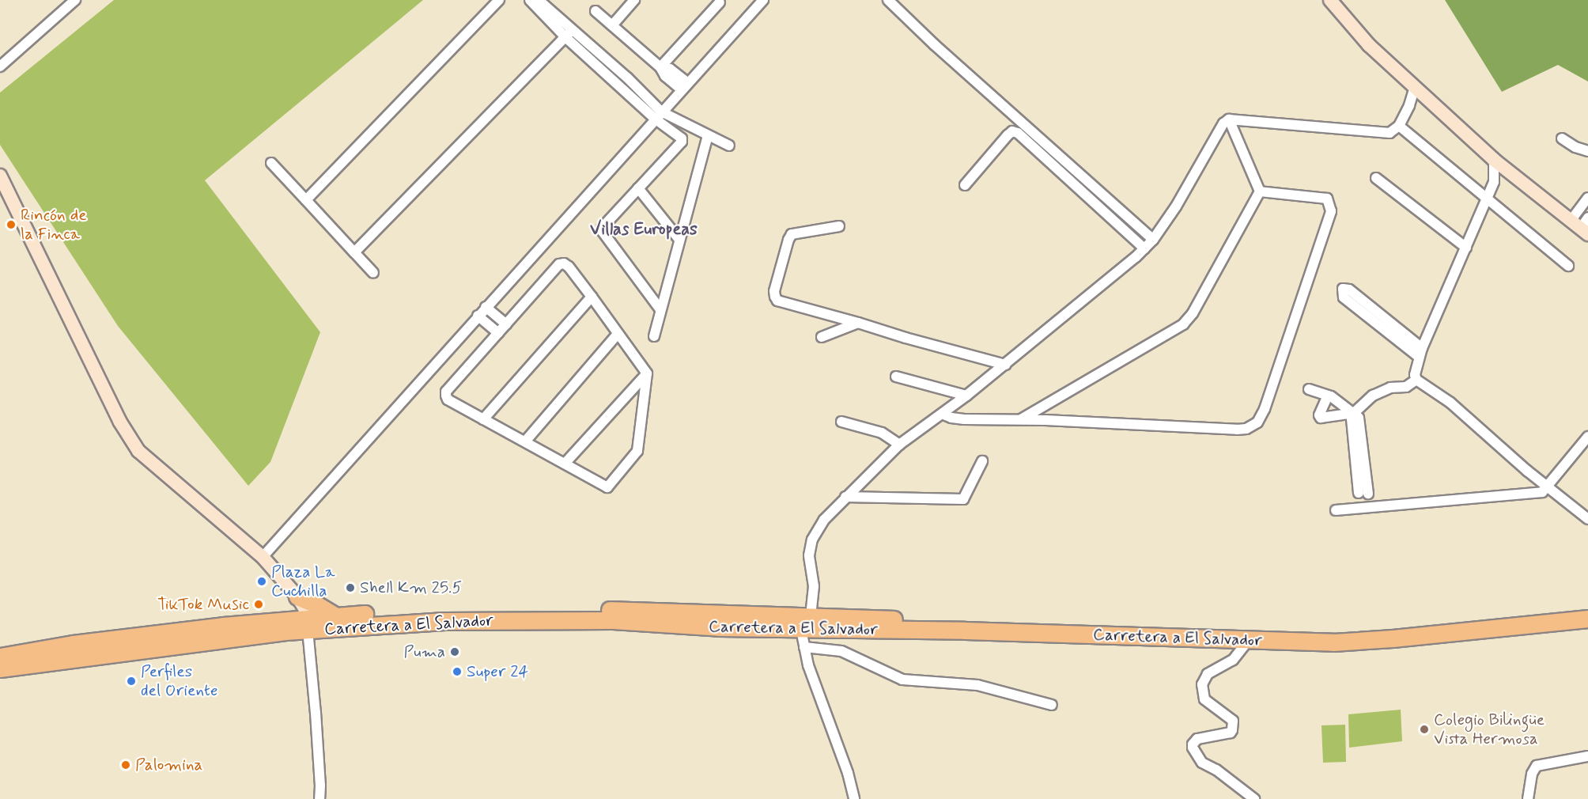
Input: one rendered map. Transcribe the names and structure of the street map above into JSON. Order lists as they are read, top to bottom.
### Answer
{
  "streets": {
    "highway": ["Carretera a El Salvador"]
  },
  "districts": ["Villas Europeas"],
  "places": [
    "Rincón de la Finca",
    "Plaza La Cuchilla",
    "Shell Km 25.5",
    "TikTok Music",
    "Puma",
    "Super 24",
    "Perfiles del Oriente",
    "Colegio Bilingüe Vista Hermosa",
    "Palomina"
  ]
}
